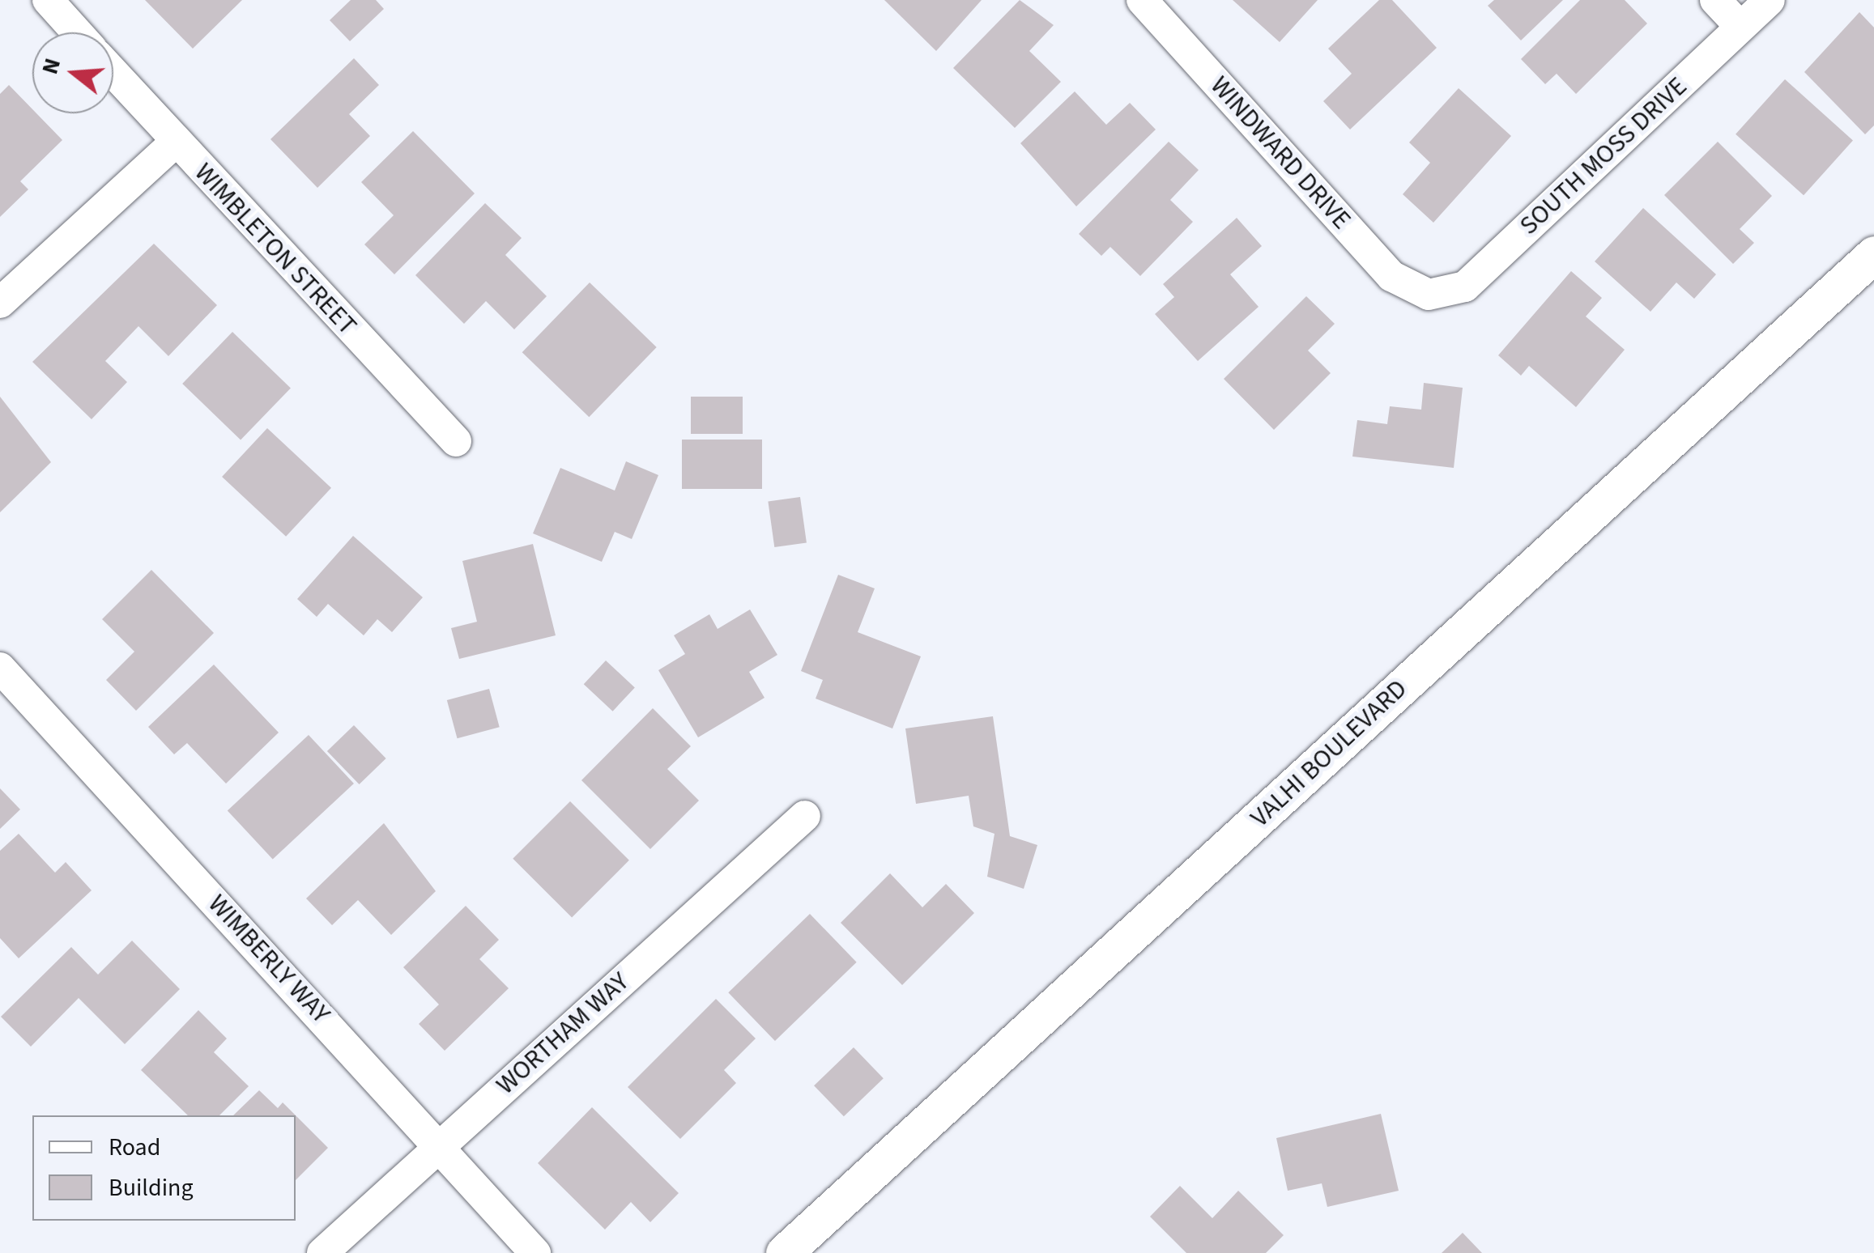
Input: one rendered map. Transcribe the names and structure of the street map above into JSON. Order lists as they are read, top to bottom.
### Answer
{
  "streets": {
    "street": [
      "WINDWARD DRIVE",
      "SOUTH MOSS DRIVE",
      "WIMBLETON STREET",
      "VALHI BOULEVARD",
      "WIMBERLY WAY",
      "WORTHAM WAY"
    ]
  },
  "crossings": [
    ["WINDWARD DRIVE", "SOUTH MOSS DRIVE"],
    ["WIMBERLY WAY", "WORTHAM WAY"]
  ],
  "legend": ["Road", "Building"],
  "north": "left"
}
